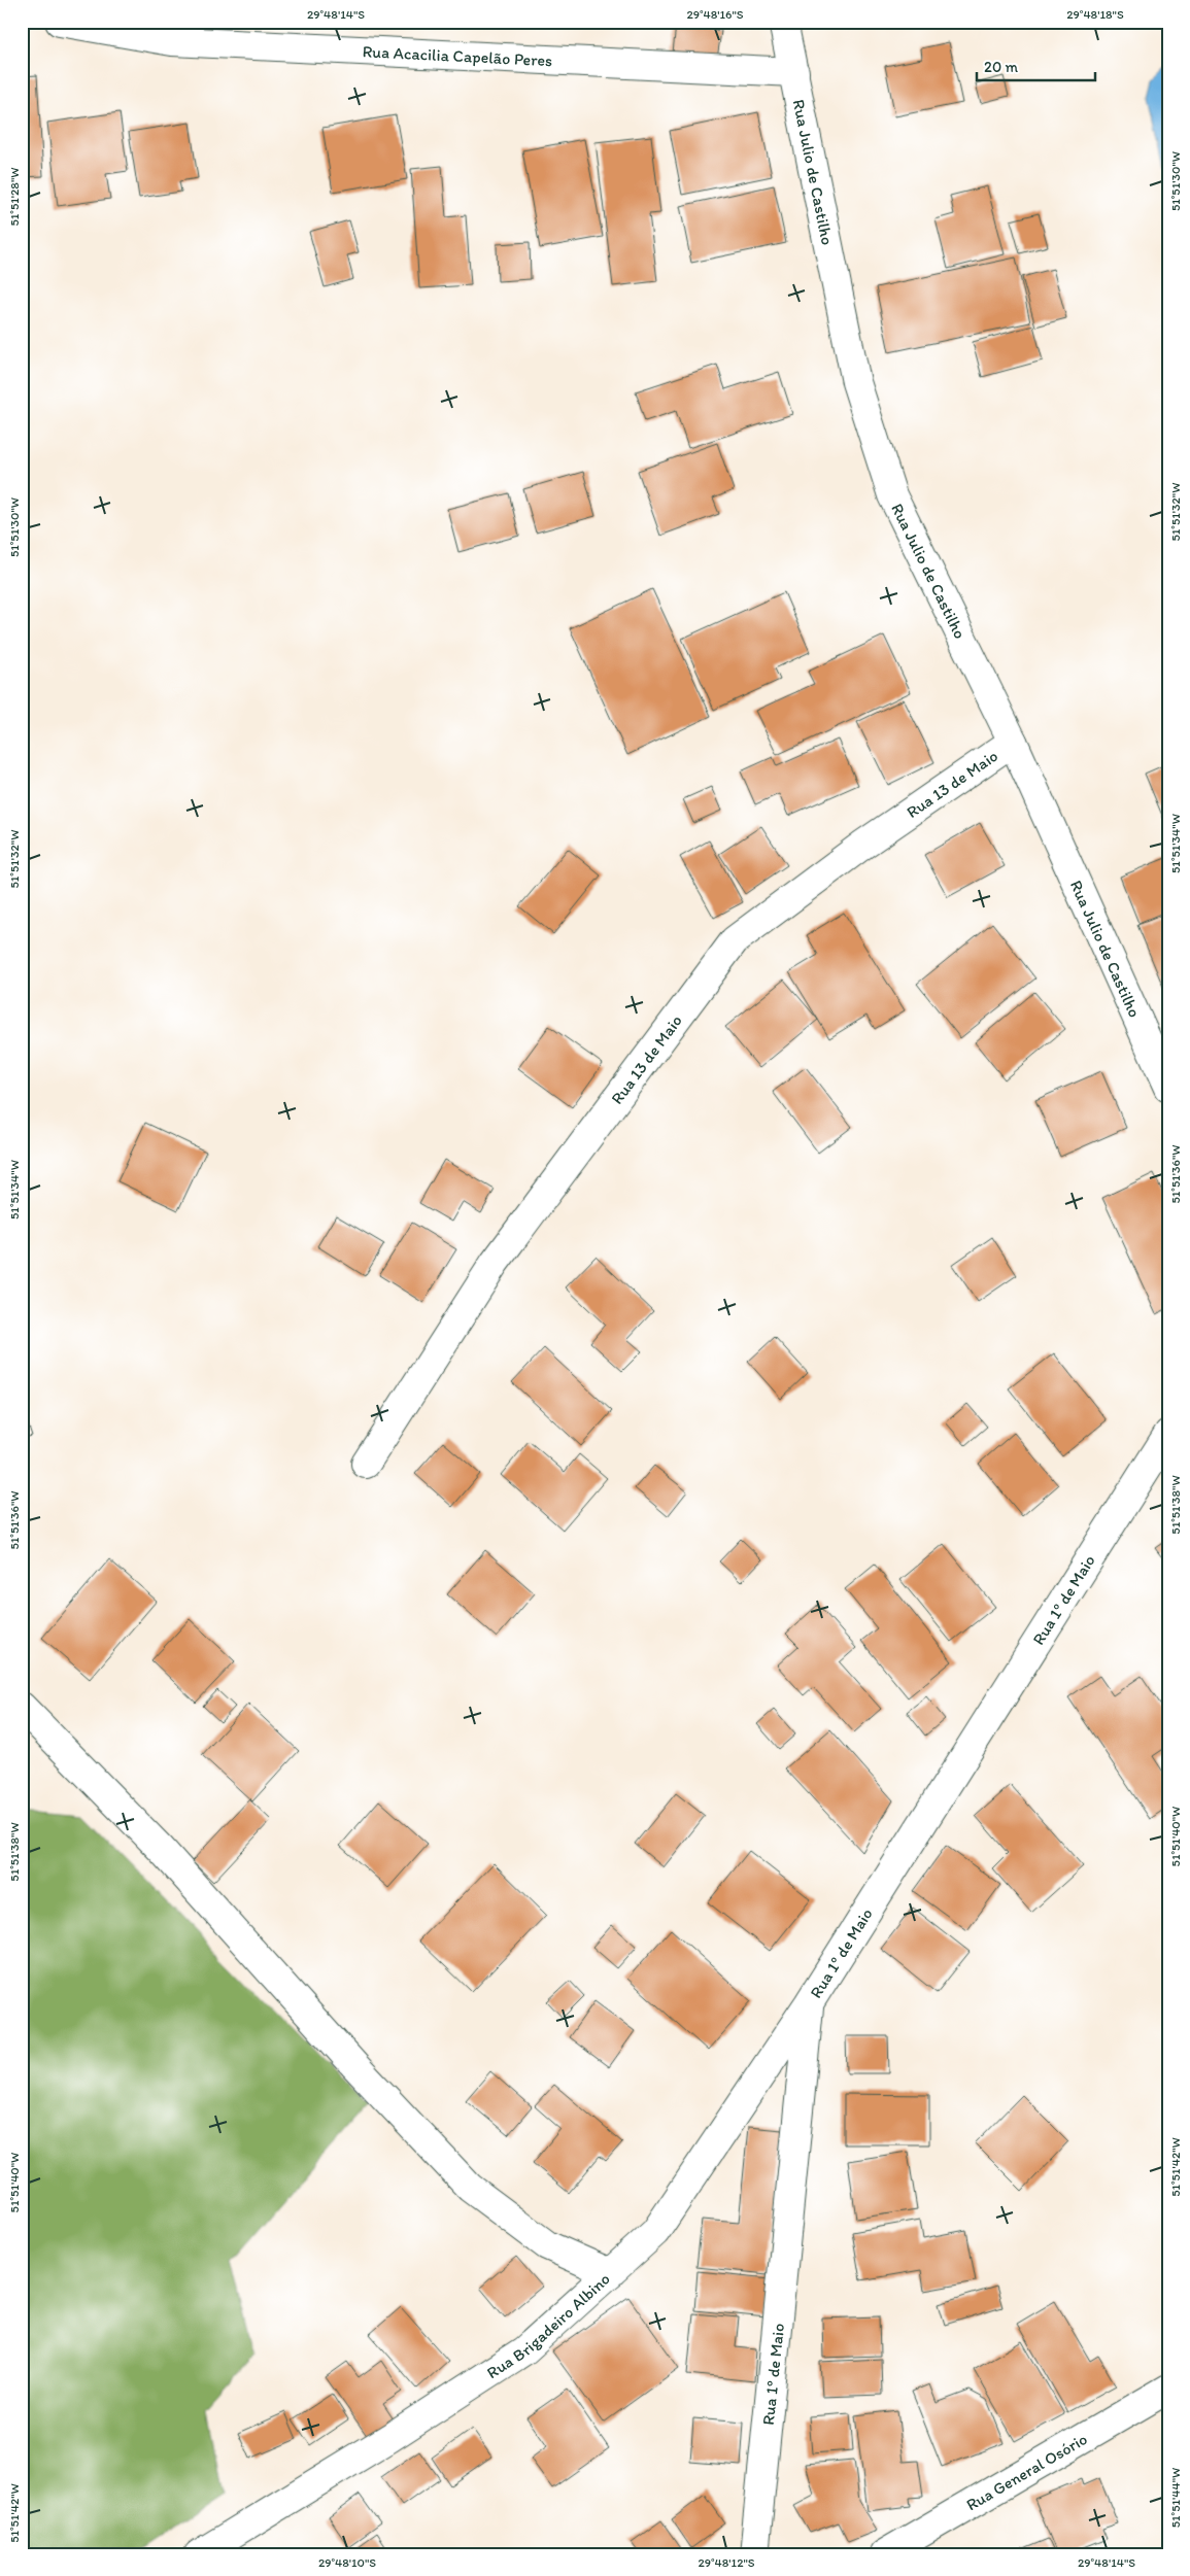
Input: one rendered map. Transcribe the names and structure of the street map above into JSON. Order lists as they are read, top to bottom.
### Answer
{
  "streets": {
    "street": [
      "Rua Acacilia Capelão Peres",
      "Rua Julio de Castilho",
      "Rua 13 de Maio",
      "Rua 1º de Maio",
      "Rua Brigadeiro Albino",
      "Rua General Osório"
    ]
  },
  "crossings": [
    ["Rua Acacilia Capelão Peres", "Rua Julio de Castilho"],
    ["Rua Julio de Castilho", "Rua 13 de Maio"],
    ["Rua 1º de Maio", "Rua Brigadeiro Albino"]
  ],
  "scale_bar": "20 m",
  "coordinates": [
    "29°48'14\"S",
    "29°48'16\"S",
    "29°48'18\"S",
    "51°51'30\"W",
    "51°51'28\"W",
    "51°51'32\"W",
    "51°51'34\"W",
    "51°51'36\"W",
    "51°51'38\"W",
    "51°51'40\"W",
    "51°51'42\"W",
    "51°51'44\"W",
    "29°48'10\"S",
    "29°48'12\"S"
  ]
}
